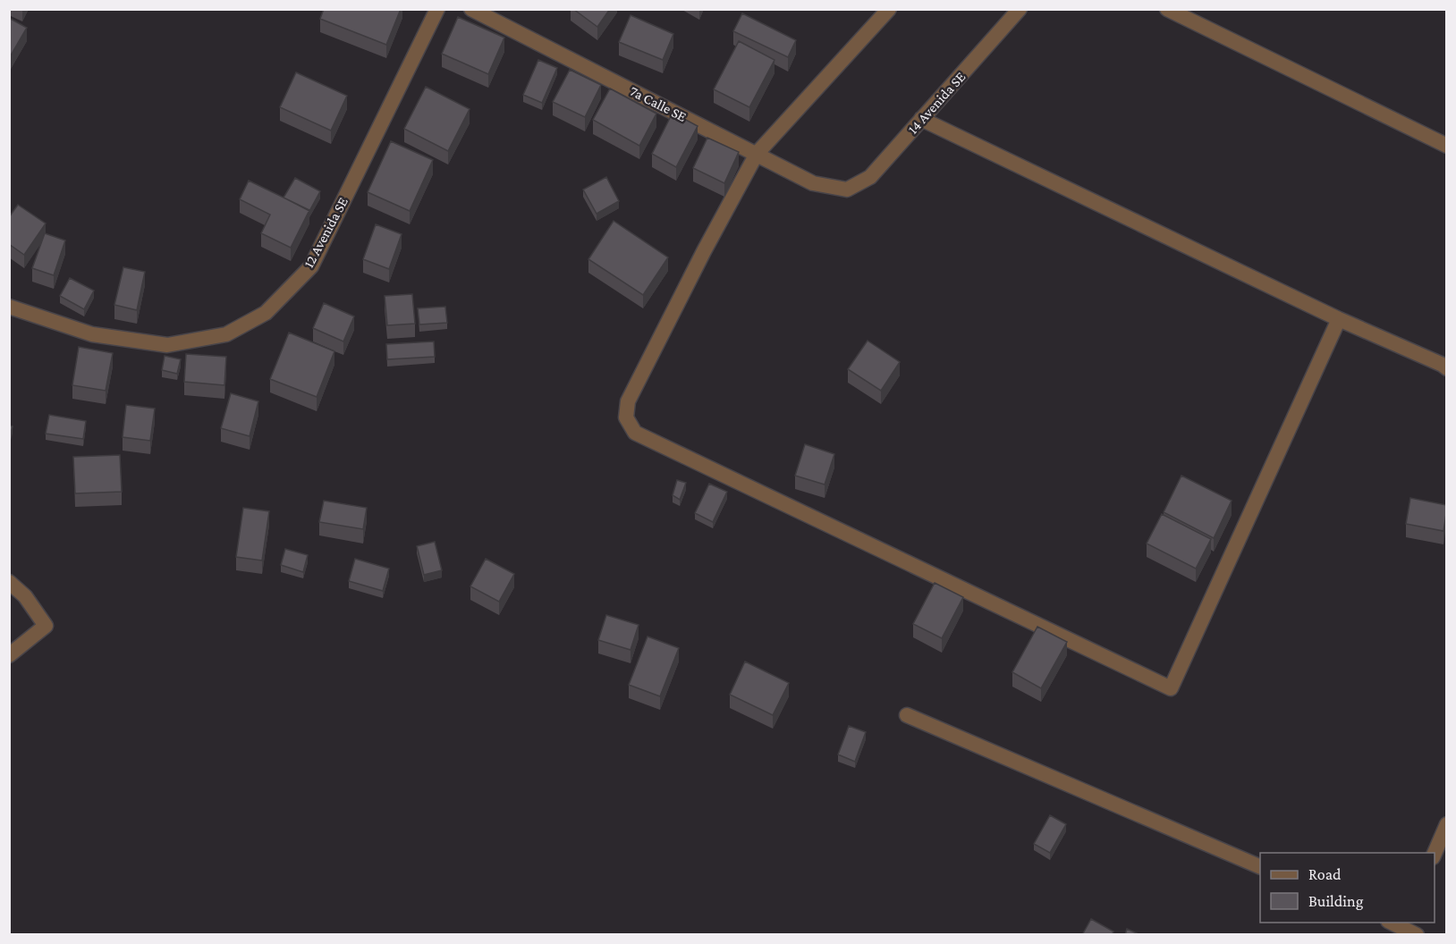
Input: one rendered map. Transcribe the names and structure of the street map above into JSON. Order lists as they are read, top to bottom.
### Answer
{
  "streets": {
    "street": ["14 Avenida SE", "7a Calle SE", "12 Avenida SE"]
  },
  "crossings": [
    ["14 Avenida SE", "7a Calle SE"]
  ],
  "legend": ["Road", "Building"]
}
